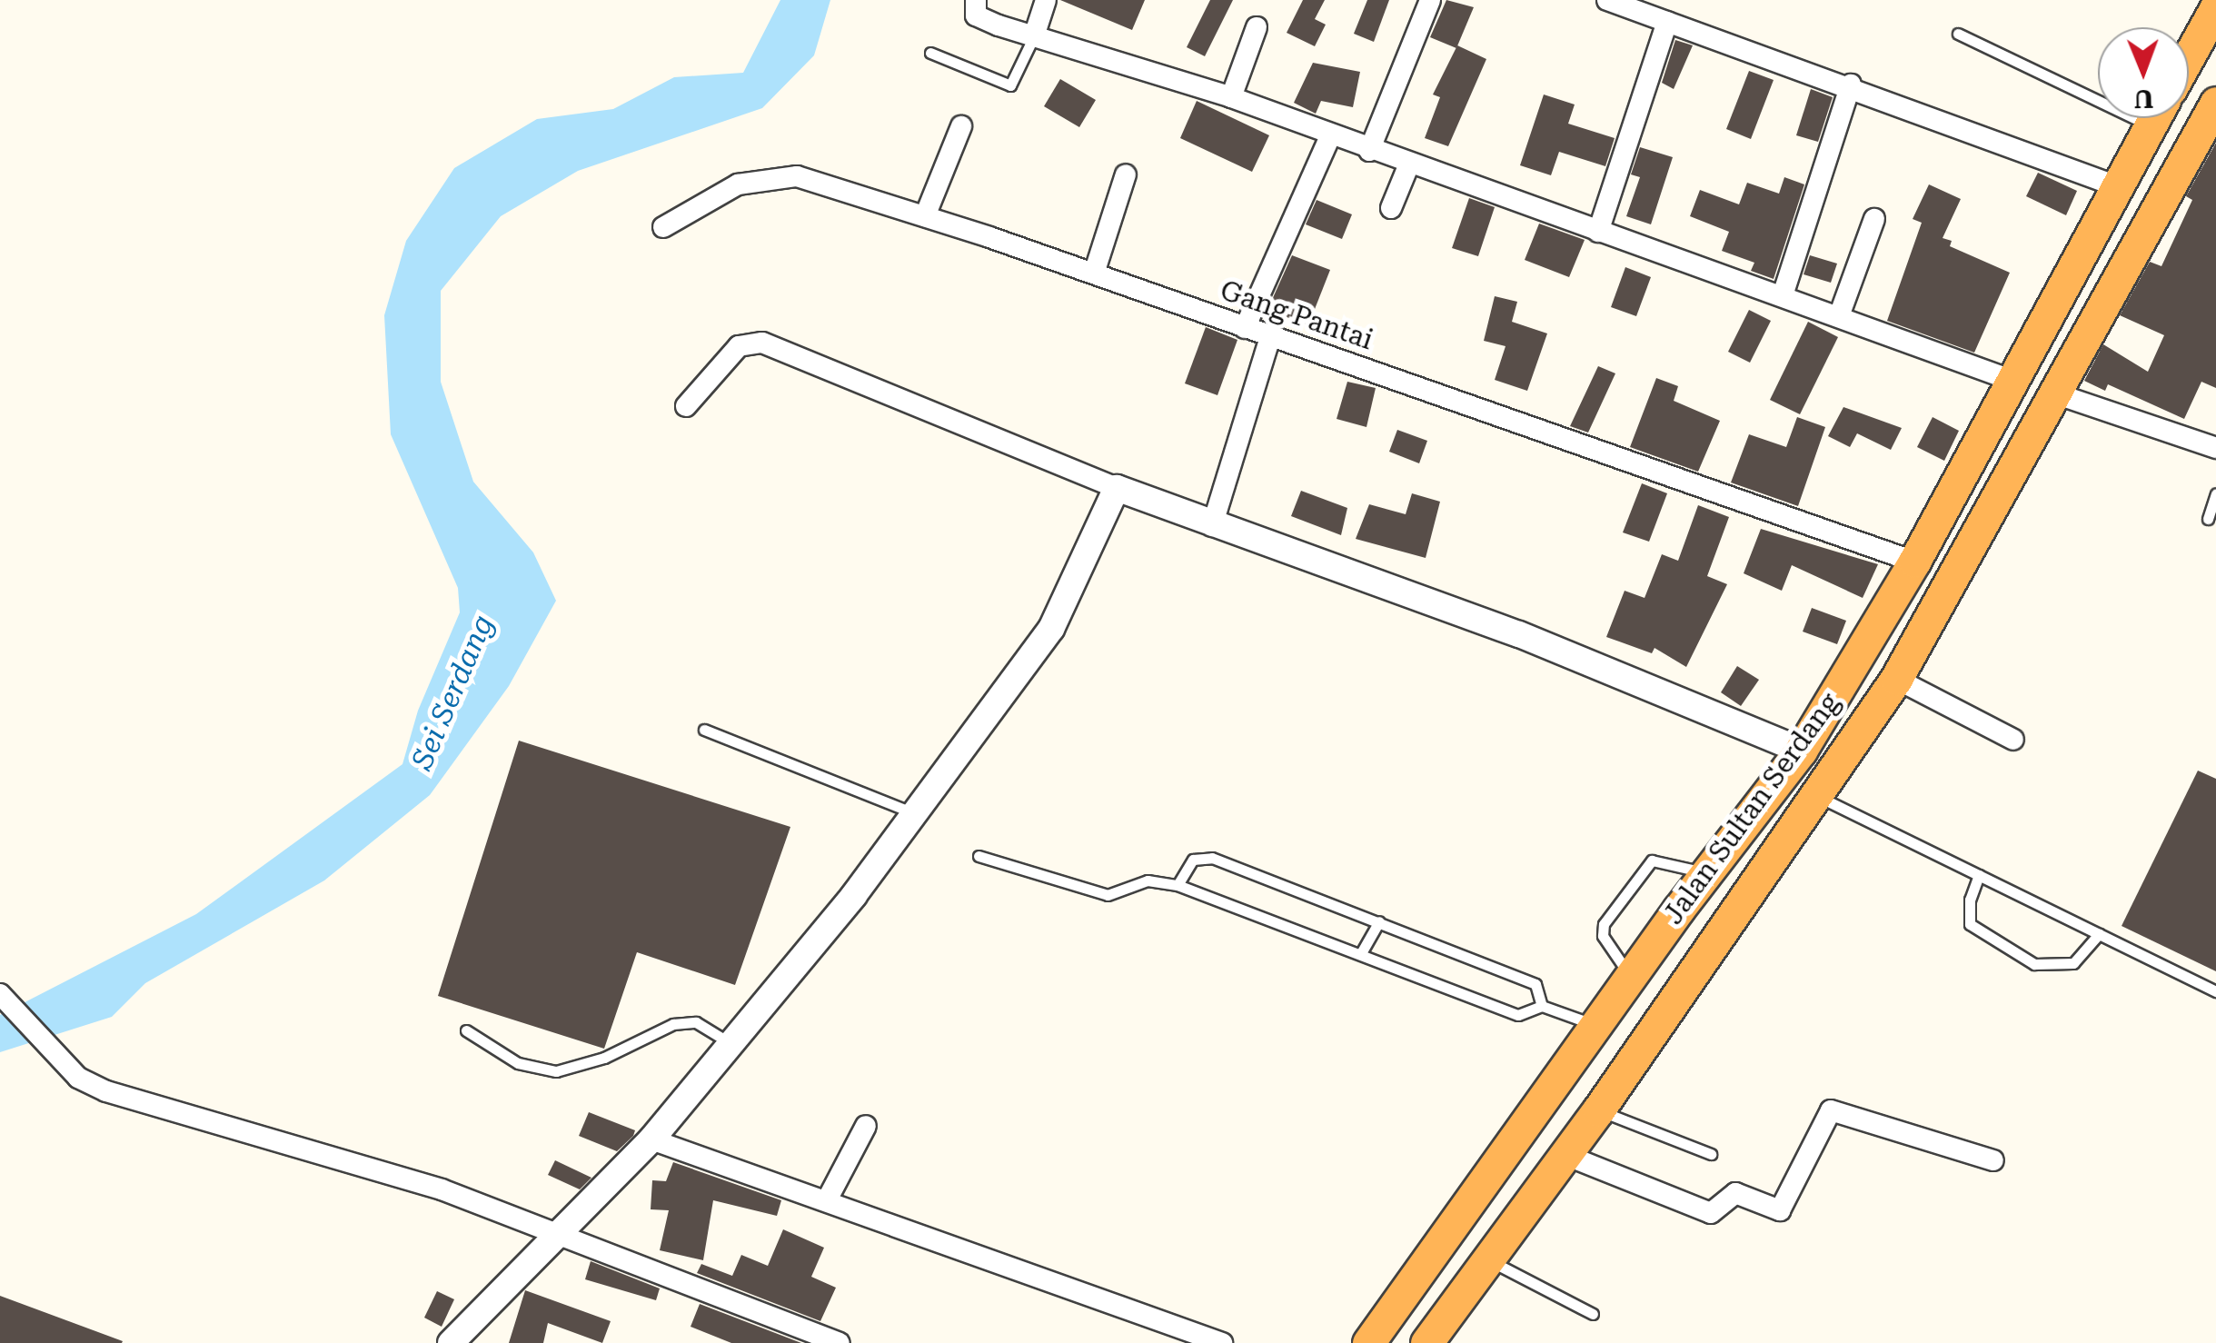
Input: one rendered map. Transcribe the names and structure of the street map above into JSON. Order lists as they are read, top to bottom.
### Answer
{
  "streets": {
    "highway": ["Jalan Sultan Serdang"],
    "street": ["Gang Pantai"]
  },
  "crossings": [
    ["Gang Pantai", "Jalan Sultan Serdang"]
  ],
  "water": ["Sei Serdang"],
  "north": "bottom"
}
